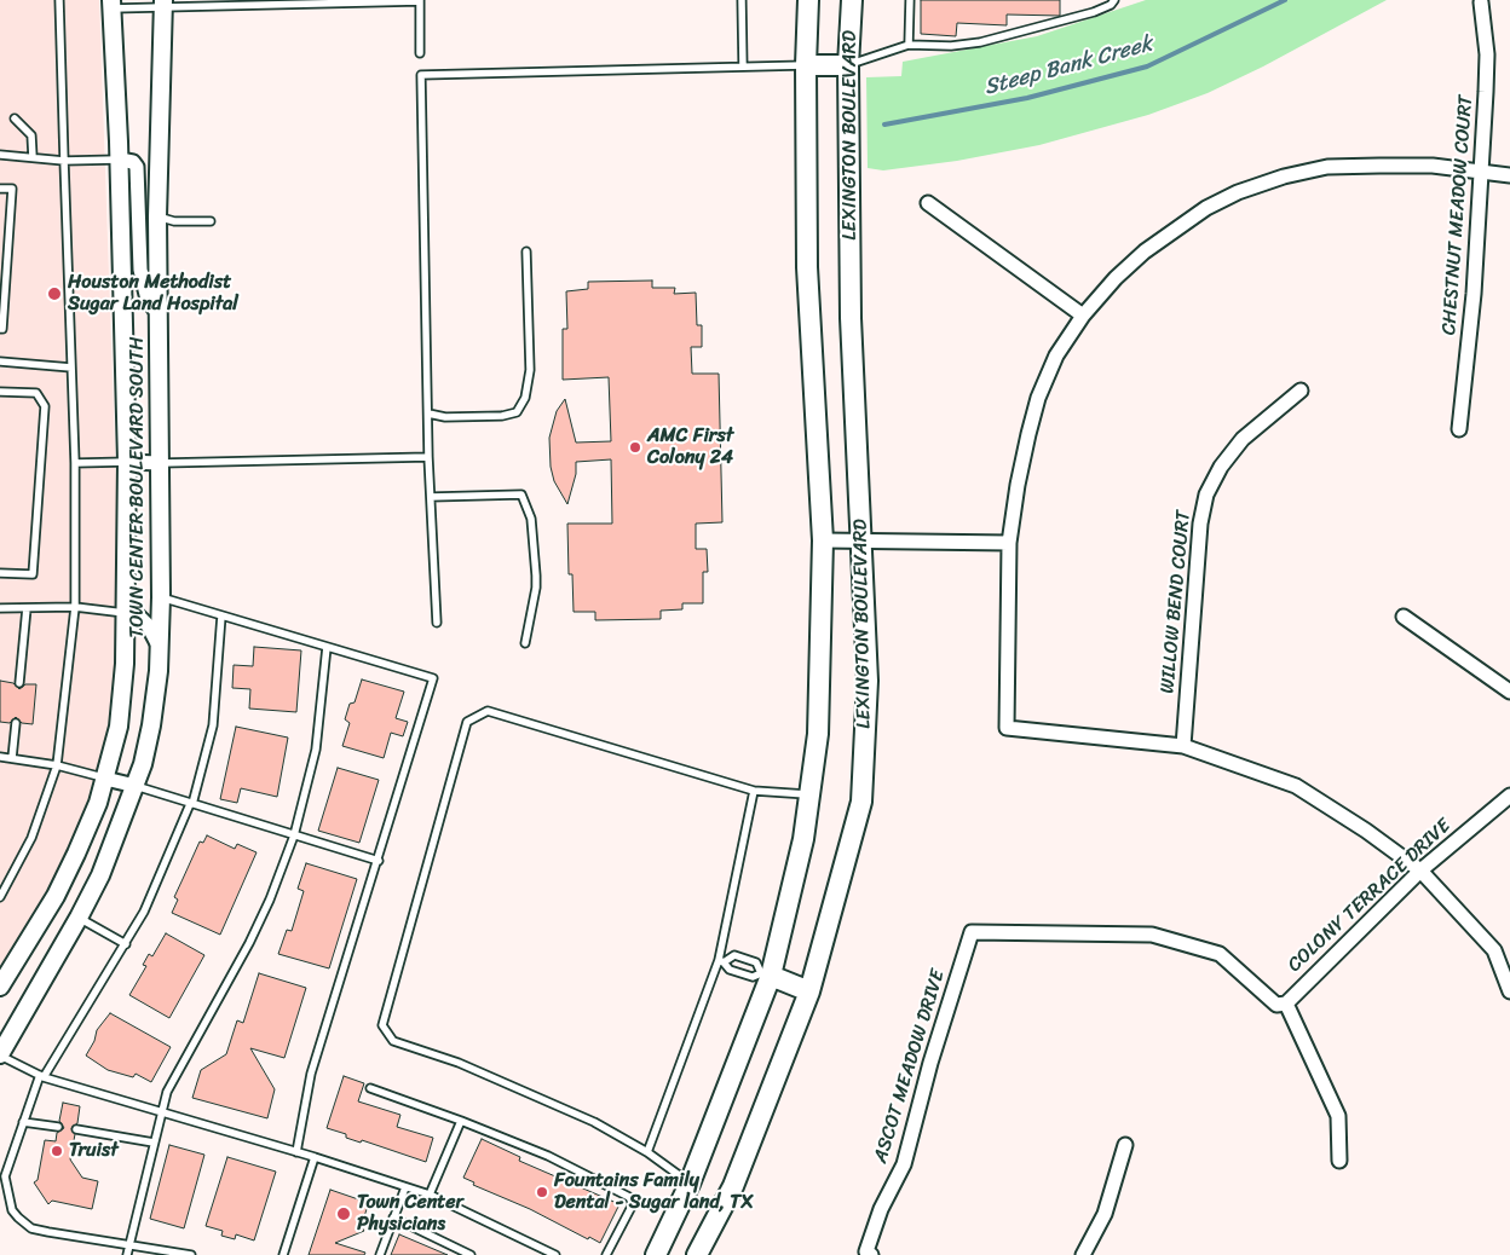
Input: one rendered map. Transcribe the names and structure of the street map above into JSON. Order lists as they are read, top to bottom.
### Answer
{
  "streets": {
    "main road": ["LEXINGTON BOULEVARD"],
    "street": [
      "CHESTNUT MEADOW COURT",
      "TOWN CENTER BOULEVARD SOUTH",
      "WILLOW BEND COURT",
      "COLONY TERRACE DRIVE",
      "ASCOT MEADOW DRIVE"
    ]
  },
  "crossings": [
    ["COLONY TERRACE DRIVE", "ASCOT MEADOW DRIVE"]
  ],
  "water": ["Steep Bank Creek"],
  "places": [
    "Houston Methodist Sugar Land Hospital",
    "AMC First Colony 24",
    "Truist",
    "Fountains Family Dental - Sugar land, TX",
    "Town Center Physicians"
  ]
}
